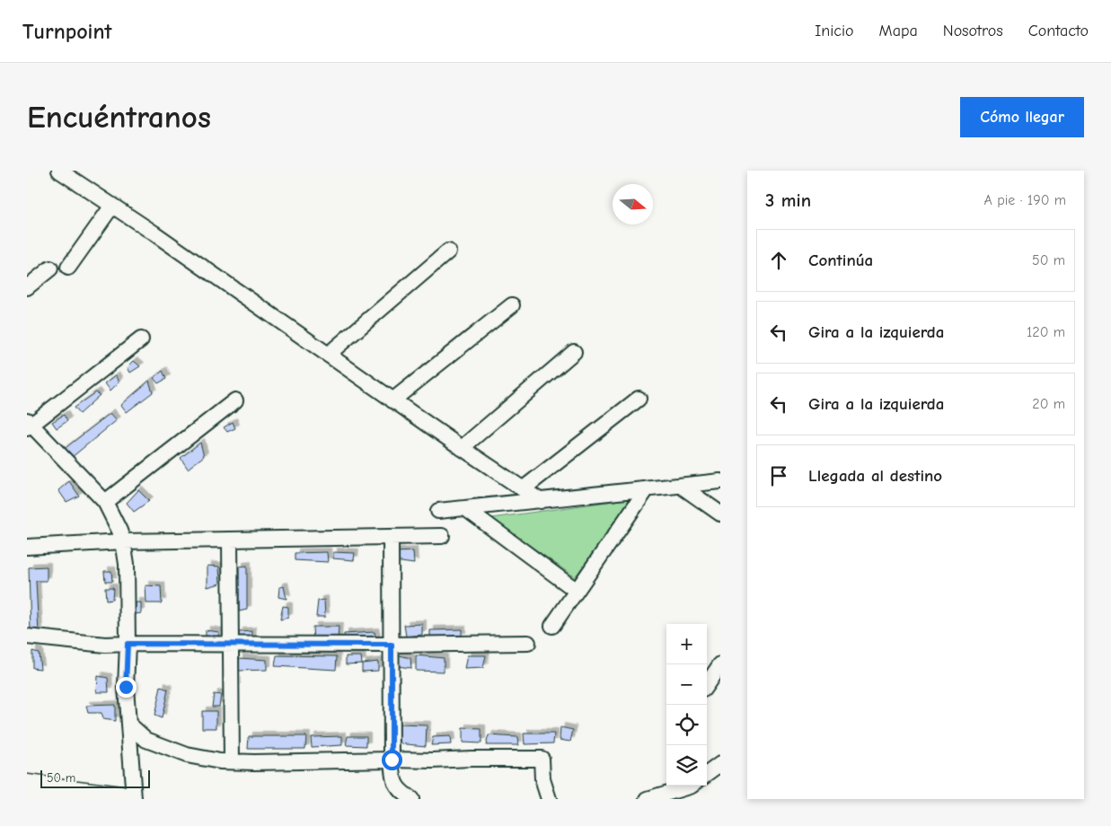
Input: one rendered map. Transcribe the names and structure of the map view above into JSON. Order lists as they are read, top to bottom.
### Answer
{
  "scale_bar": "50 m",
  "north": "right",
  "page": {
    "header": "Turnpoint",
    "nav": [
      "Inicio",
      "Mapa",
      "Nosotros",
      "Contacto"
    ],
    "buttons": "Cómo llegar",
    "title": "Encuéntranos",
    "heading": ["3 min", "A pie · 190 m"],
    "list": [
      ["Continúa", "50 m"],
      ["Gira a la izquierda", "120 m"],
      ["Gira a la izquierda", "20 m"],
      "Llegada al destino"
    ],
    "map_buttons": ["+", "−"],
    "scale": "50 m"
  }
}
